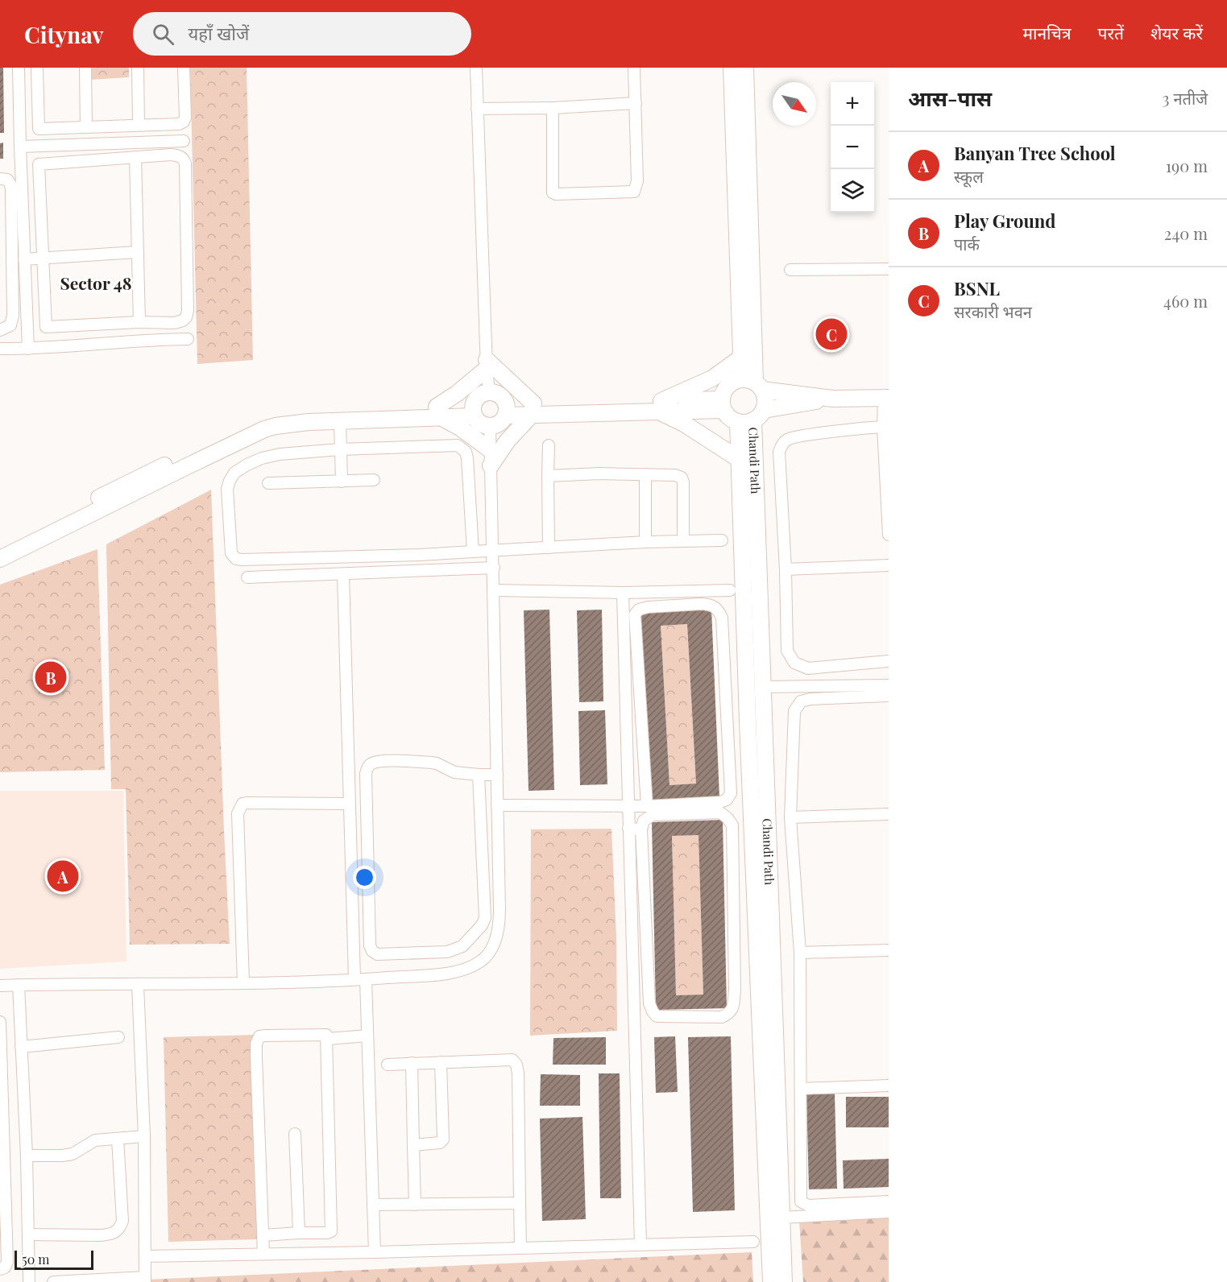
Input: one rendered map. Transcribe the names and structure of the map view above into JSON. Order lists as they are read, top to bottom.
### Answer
{
  "streets": {
    "main road": ["Chandi Path"]
  },
  "districts": ["Sector 48"],
  "scale_bar": "50 m",
  "north": "bottom right",
  "page": {
    "header": "Citynav",
    "search": "यहाँ खोजें",
    "nav": ["मानचित्र", "परतें", "शेयर करें"],
    "heading": ["आस-पास", "3 नतीजे"],
    "map_buttons": ["+", "−"],
    "list": [
      {
        "mark": "A",
        "name": "Banyan Tree School",
        "note": "स्कूल",
        "value": "190 m"
      },
      {
        "mark": "B",
        "name": "Play Ground",
        "note": "पार्क",
        "value": "240 m"
      },
      {
        "mark": "C",
        "name": "BSNL",
        "note": "सरकारी भवन",
        "value": "460 m"
      }
    ],
    "pins": ["C", "B", "A"],
    "scale": "50 m"
  }
}
